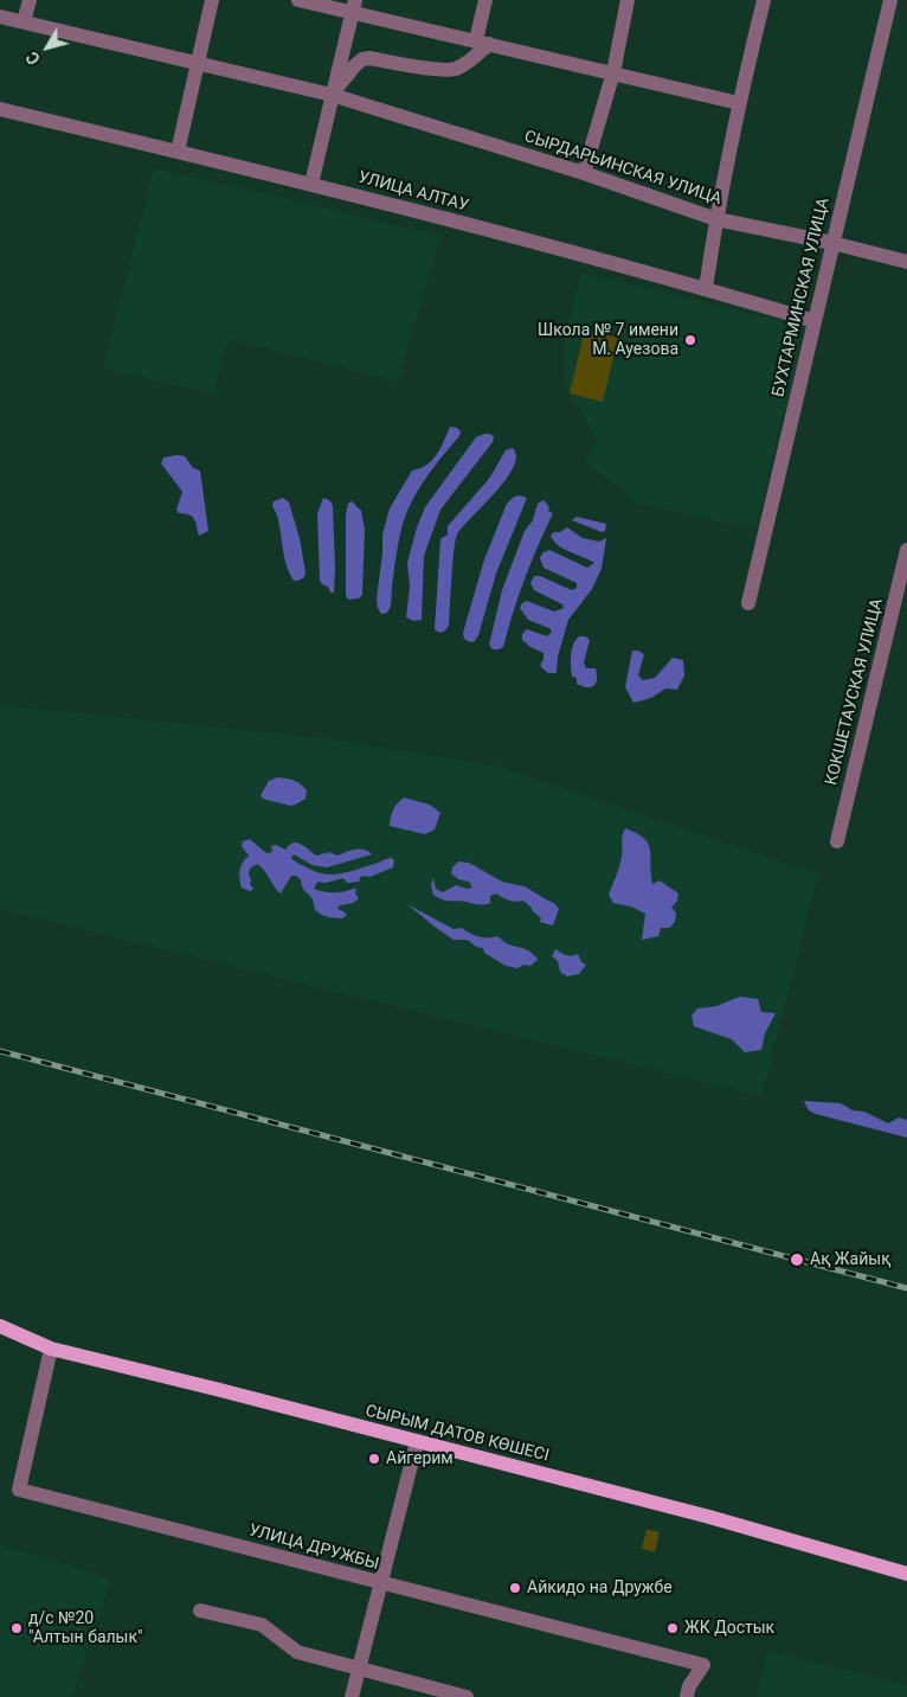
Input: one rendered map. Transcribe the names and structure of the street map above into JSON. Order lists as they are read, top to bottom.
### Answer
{
  "streets": {
    "main road": ["СЫРЫМ ДАТОВ КӨШЕСІ"],
    "street": [
      "СЫРДАРЬИНСКАЯ УЛИЦА",
      "УЛИЦА АЛТАУ",
      "БУХТАРМИНСКАЯ УЛИЦА",
      "КОКШЕТАУСКАЯ УЛИЦА",
      "УЛИЦА ДРУЖБЫ"
    ]
  },
  "crossings": [
    ["СЫРДАРЬИНСКАЯ УЛИЦА", "БУХТАРМИНСКАЯ УЛИЦА"],
    ["УЛИЦА АЛТАУ", "БУХТАРМИНСКАЯ УЛИЦА"],
    ["СЫРЫМ ДАТОВ КӨШЕСІ", "УЛИЦА ДРУЖБЫ"]
  ],
  "places": [
    "Школа № 7 имени М. Ауезова",
    "Ақ Жайық",
    "Айгерим",
    "Айкидо на Дружбе",
    "д/с №20 \"Алтын балык\"",
    "ЖК Достык"
  ],
  "north": "bottom left"
}
